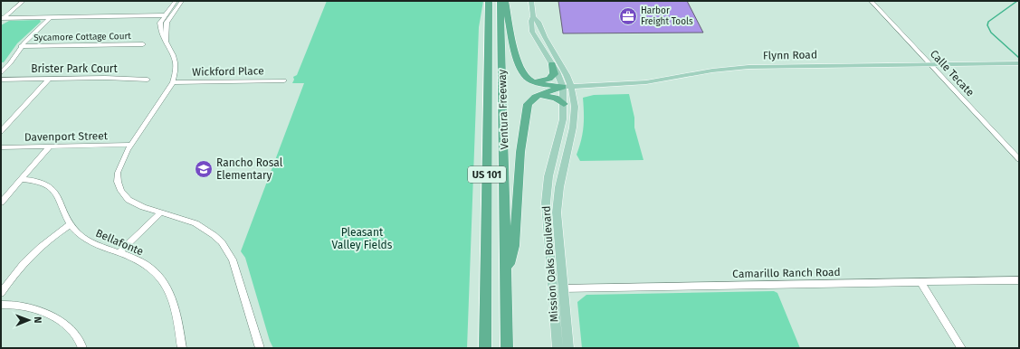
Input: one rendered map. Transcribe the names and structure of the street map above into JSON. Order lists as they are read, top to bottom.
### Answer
{
  "streets": {
    "highway": ["Ventura Freeway", "US 101"],
    "main road": ["Flynn Road", "Mission Oaks Boulevard"],
    "street": [
      "Sycamore Cottage Court",
      "Brister Park Court",
      "Wickford Place",
      "Calle Tecate",
      "Davenport Street",
      "Bellafonte",
      "Camarillo Ranch Road"
    ]
  },
  "crossings": [
    ["Flynn Road", "Calle Tecate"],
    ["Flynn Road", "Mission Oaks Boulevard"],
    ["Mission Oaks Boulevard", "Camarillo Ranch Road"]
  ],
  "parks": ["Pleasant Valley Fields"],
  "places": {
    "office": ["Harbor Freight Tools"],
    "school or university": ["Rancho Rosal Elementary"]
  },
  "north": "right"
}
